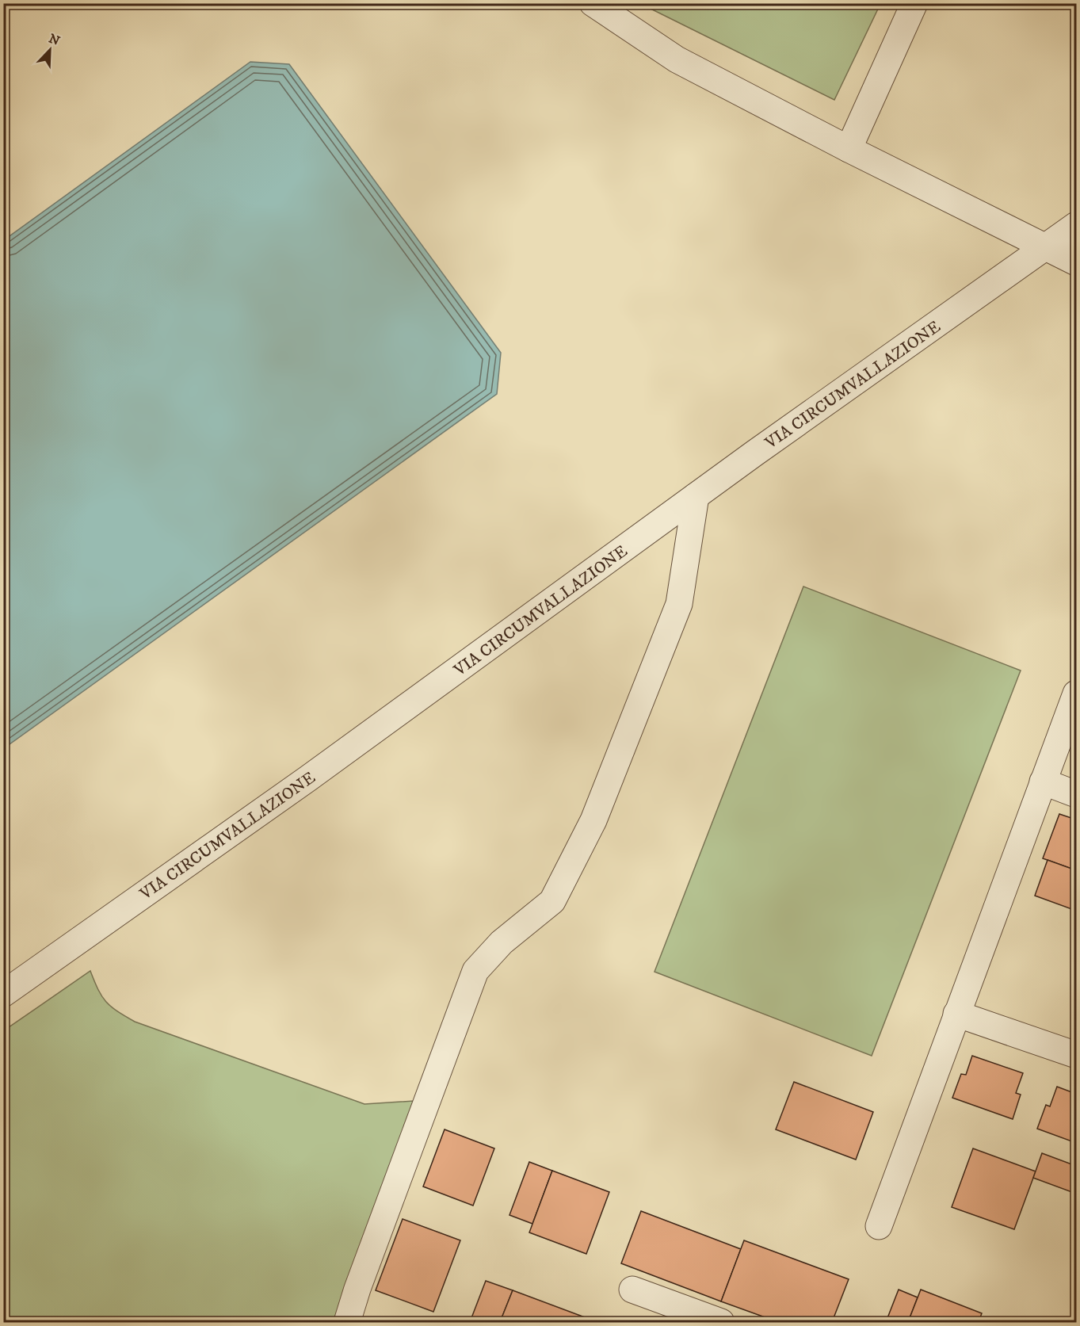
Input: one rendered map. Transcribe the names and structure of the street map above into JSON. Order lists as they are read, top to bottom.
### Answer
{
  "streets": {
    "street": ["VIA CIRCUMVALLAZIONE"]
  },
  "north": "top right"
}
